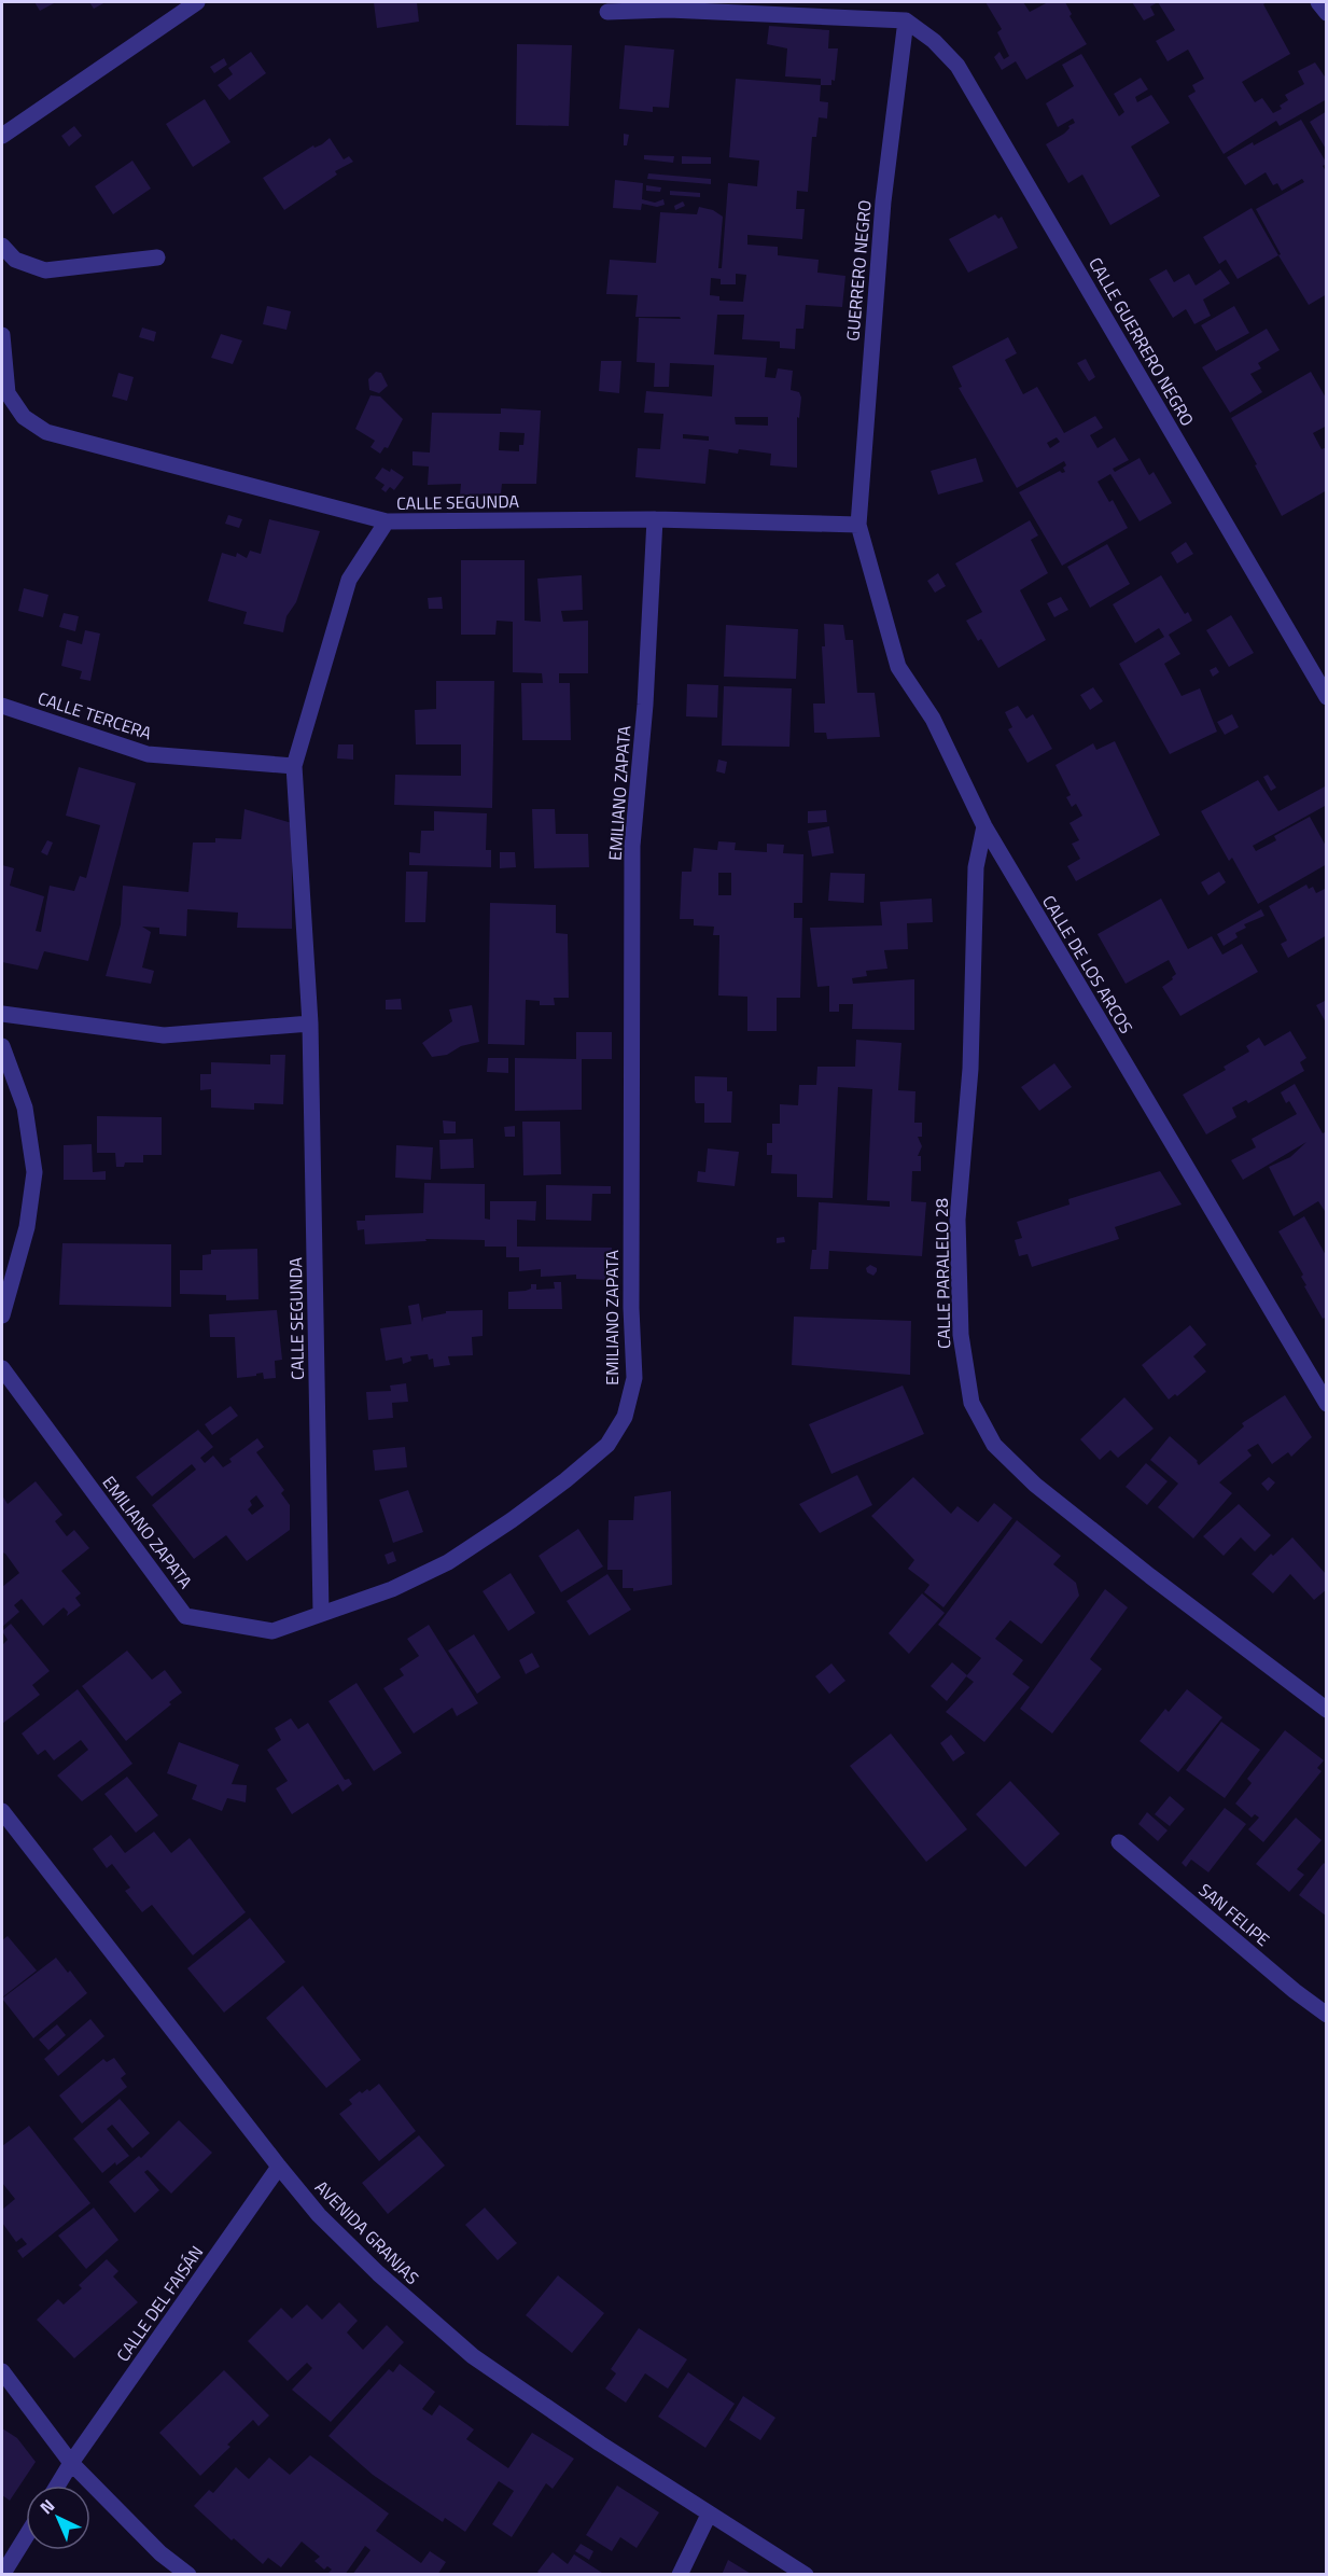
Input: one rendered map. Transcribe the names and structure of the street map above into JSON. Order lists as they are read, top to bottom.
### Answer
{
  "streets": {
    "street": [
      "GUERRERO NEGRO",
      "CALLE GUERRERO NEGRO",
      "CALLE SEGUNDA",
      "CALLE TERCERA",
      "EMILIANO ZAPATA",
      "CALLE DE LOS ARCOS",
      "CALLE PARALELO 28",
      "SAN FELIPE",
      "AVENIDA GRANJAS",
      "CALLE DEL FAISÁN"
    ]
  },
  "crossings": [
    ["GUERRERO NEGRO", "CALLE GUERRERO NEGRO"],
    ["GUERRERO NEGRO", "CALLE SEGUNDA"],
    ["GUERRERO NEGRO", "CALLE DE LOS ARCOS"],
    ["CALLE SEGUNDA", "CALLE TERCERA"],
    ["CALLE SEGUNDA", "EMILIANO ZAPATA"],
    ["CALLE SEGUNDA", "CALLE DE LOS ARCOS"],
    ["CALLE DE LOS ARCOS", "CALLE PARALELO 28"],
    ["AVENIDA GRANJAS", "CALLE DEL FAISÁN"]
  ],
  "north": "top left"
}
